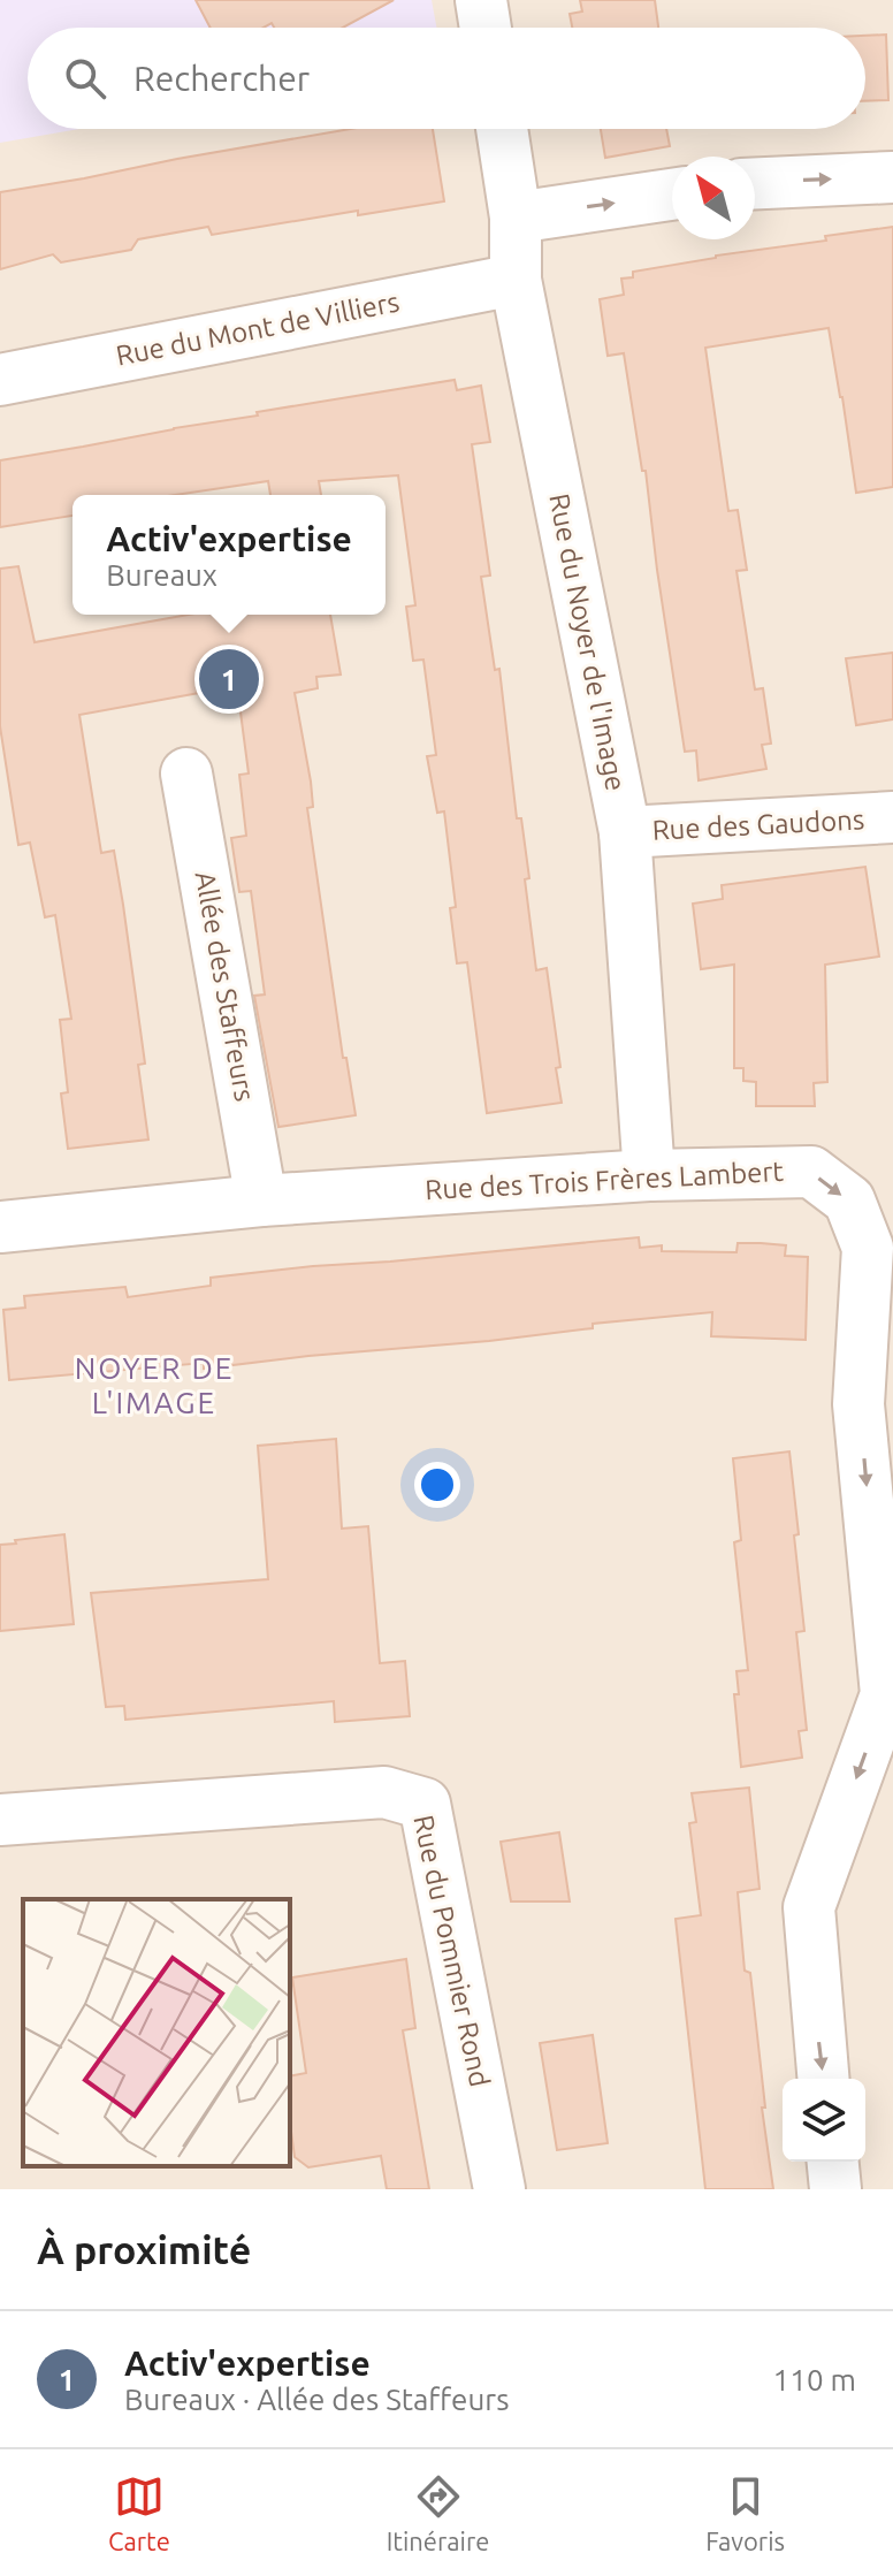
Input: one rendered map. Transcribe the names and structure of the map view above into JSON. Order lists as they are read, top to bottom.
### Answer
{
  "streets": {
    "street": [
      "Rue du Mont de Villiers",
      "Rue du Noyer de l'Image",
      "Rue des Gaudons",
      "Allée des Staffeurs",
      "Rue des Trois Frères Lambert",
      "Rue du Pommier Rond"
    ]
  },
  "crossings": [
    ["Rue du Mont de Villiers", "Rue du Noyer de l'Image"],
    ["Rue du Noyer de l'Image", "Rue des Gaudons"],
    ["Rue du Noyer de l'Image", "Rue des Trois Frères Lambert"],
    ["Allée des Staffeurs", "Rue des Trois Frères Lambert"]
  ],
  "one_way": ["Rue des Trois Frères Lambert"],
  "districts": ["NOYER DE L'IMAGE"],
  "north": "top left",
  "page": {
    "search": "Rechercher",
    "popup": ["Activ'expertise", "Bureaux"],
    "pins": "1",
    "heading": "À proximité",
    "list": [
      {
        "mark": "1",
        "name": "Activ'expertise",
        "note": "Bureaux · Allée des Staffeurs",
        "value": "110 m"
      }
    ],
    "nav": ["Carte", "Itinéraire", "Favoris"]
  }
}
